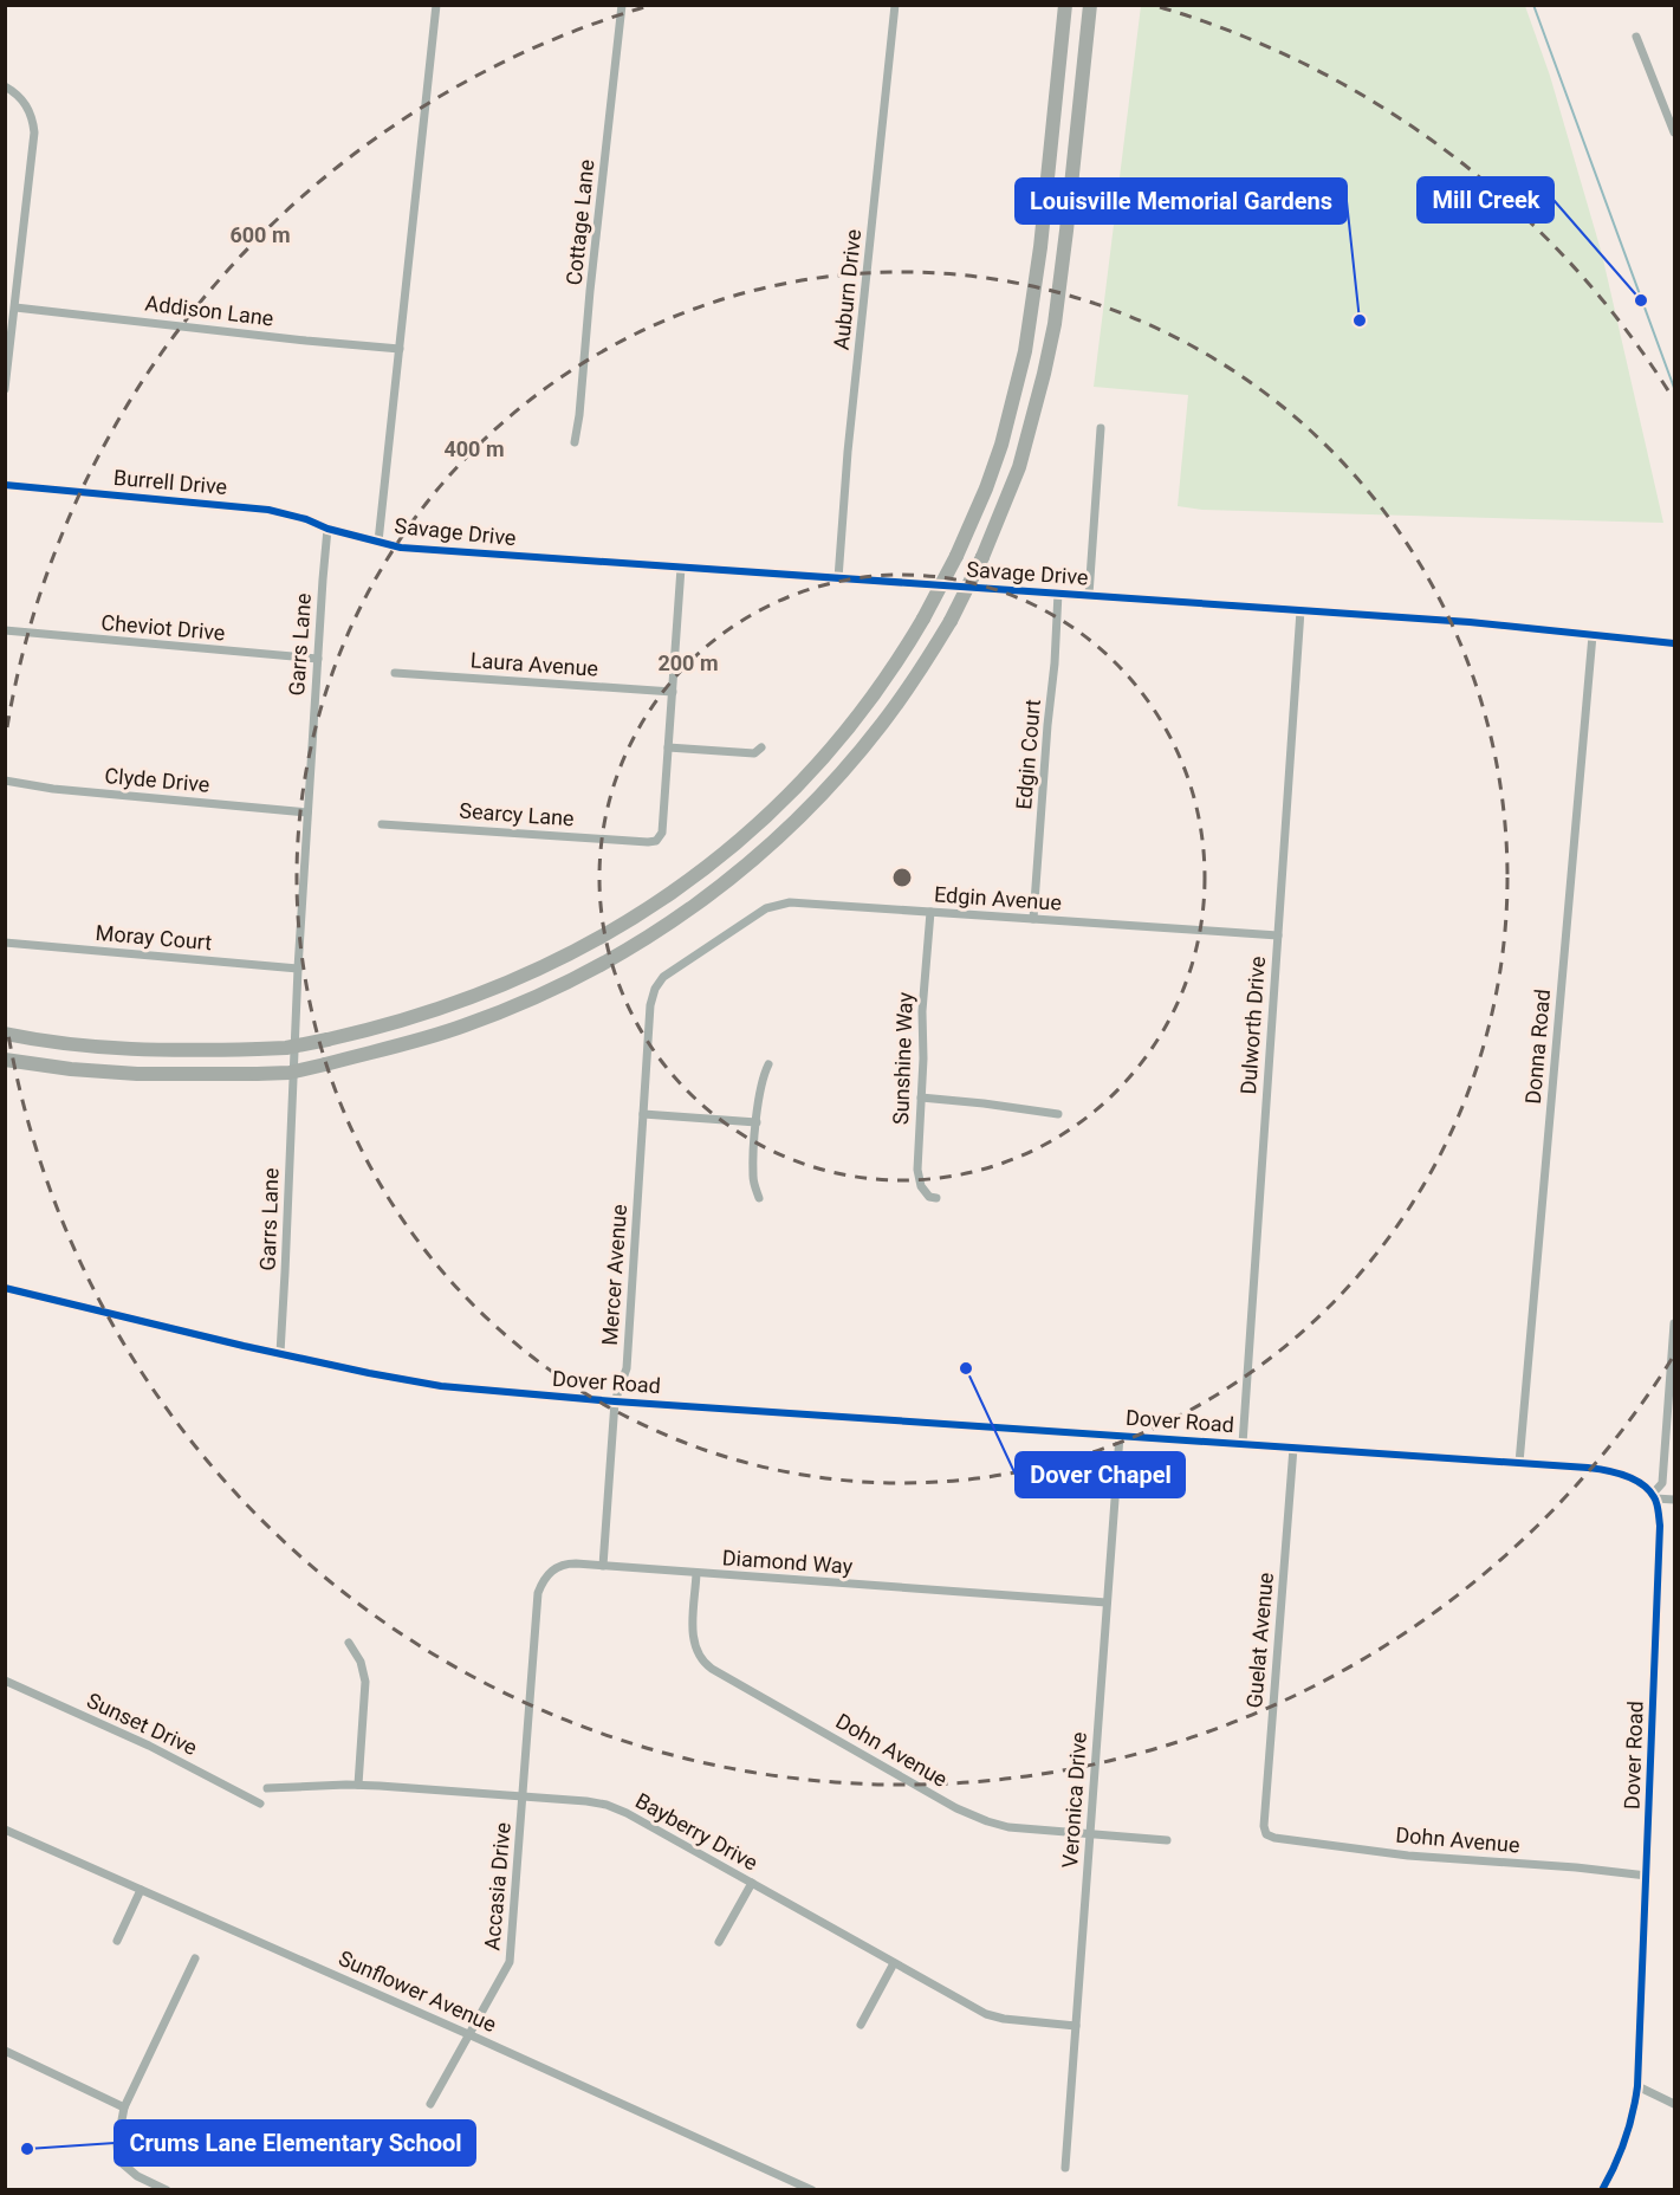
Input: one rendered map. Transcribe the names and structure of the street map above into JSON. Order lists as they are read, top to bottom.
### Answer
{
  "streets": {
    "street": [
      "Cottage Lane",
      "Auburn Drive",
      "Addison Lane",
      "Burrell Drive",
      "Savage Drive",
      "Cheviot Drive",
      "Garrs Lane",
      "Laura Avenue",
      "Edgin Court",
      "Clyde Drive",
      "Searcy Lane",
      "Edgin Avenue",
      "Moray Court",
      "Dulworth Drive",
      "Donna Road",
      "Sunshine Way",
      "Mercer Avenue",
      "Dover Road",
      "Diamond Way",
      "Guelat Avenue",
      "Sunset Drive",
      "Dohn Avenue",
      "Veronica Drive",
      "Bayberry Drive",
      "Accasia Drive",
      "Sunflower Avenue"
    ]
  },
  "crossings": [
    ["Auburn Drive", "Savage Drive"],
    ["Burrell Drive", "Garrs Lane"],
    ["Savage Drive", "Edgin Court"],
    ["Savage Drive", "Dulworth Drive"],
    ["Savage Drive", "Donna Road"],
    ["Cheviot Drive", "Garrs Lane"],
    ["Garrs Lane", "Clyde Drive"],
    ["Garrs Lane", "Moray Court"],
    ["Garrs Lane", "Dover Road"],
    ["Edgin Court", "Edgin Avenue"],
    ["Edgin Avenue", "Dulworth Drive"],
    ["Edgin Avenue", "Sunshine Way"],
    ["Edgin Avenue", "Mercer Avenue"],
    ["Dulworth Drive", "Dover Road"],
    ["Donna Road", "Dover Road"],
    ["Mercer Avenue", "Dover Road"],
    ["Mercer Avenue", "Diamond Way"],
    ["Dover Road", "Guelat Avenue"],
    ["Dover Road", "Dohn Avenue"],
    ["Dover Road", "Veronica Drive"],
    ["Diamond Way", "Dohn Avenue"],
    ["Diamond Way", "Veronica Drive"],
    ["Diamond Way", "Accasia Drive"],
    ["Guelat Avenue", "Dohn Avenue"],
    ["Dohn Avenue", "Veronica Drive"],
    ["Veronica Drive", "Bayberry Drive"],
    ["Bayberry Drive", "Accasia Drive"],
    ["Accasia Drive", "Sunflower Avenue"]
  ],
  "places": [
    "Mill Creek",
    "Louisville Memorial Gardens",
    "Dover Chapel",
    "Crums Lane Elementary School"
  ],
  "rings": ["600 m", "400 m", "200 m"]
}
